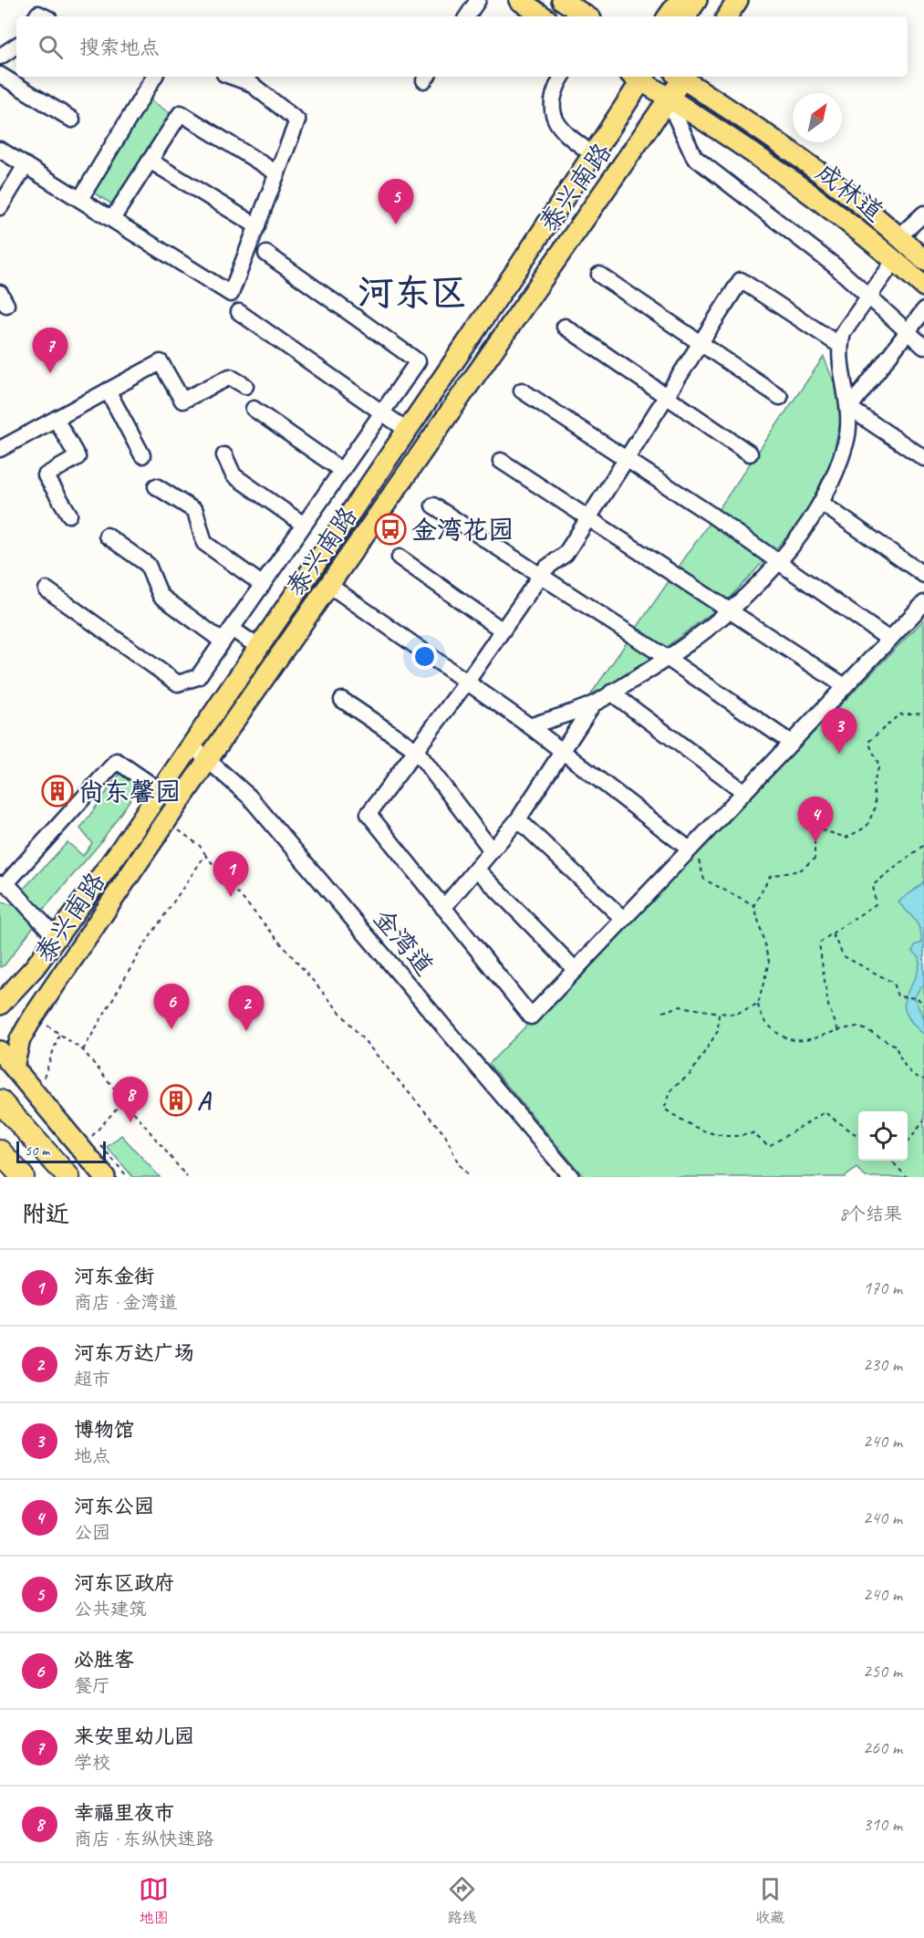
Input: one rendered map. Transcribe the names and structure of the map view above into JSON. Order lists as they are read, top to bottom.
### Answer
{
  "streets": {
    "main road": ["泰兴南路", "成林道"],
    "street": ["金湾道"]
  },
  "crossings": [
    ["泰兴南路", "成林道"],
    ["泰兴南路", "金湾道"]
  ],
  "districts": ["河东区"],
  "places": {
    "bus stop": ["金湾花园"],
    "building": ["尚东馨园", "A"]
  },
  "scale_bar": "50 m",
  "north": "top right",
  "page": {
    "search": "搜索地点",
    "pins": [
      "5",
      "7",
      "3",
      "4",
      "1",
      "6",
      "2",
      "8"
    ],
    "scale": "50 m",
    "heading": ["附近", "8个结果"],
    "list": [
      {
        "mark": "1",
        "name": "河东金街",
        "note": "商店 · 金湾道",
        "value": "170 m"
      },
      {
        "mark": "2",
        "name": "河东万达广场",
        "note": "超市",
        "value": "230 m"
      },
      {
        "mark": "3",
        "name": "博物馆",
        "note": "地点",
        "value": "240 m"
      },
      {
        "mark": "4",
        "name": "河东公园",
        "note": "公园",
        "value": "240 m"
      },
      {
        "mark": "5",
        "name": "河东区政府",
        "note": "公共建筑",
        "value": "240 m"
      },
      {
        "mark": "6",
        "name": "必胜客",
        "note": "餐厅",
        "value": "250 m"
      },
      {
        "mark": "7",
        "name": "来安里幼儿园",
        "note": "学校",
        "value": "260 m"
      },
      {
        "mark": "8",
        "name": "幸福里夜市",
        "note": "商店 · 东纵快速路",
        "value": "310 m"
      }
    ],
    "nav": ["地图", "路线", "收藏"]
  }
}
